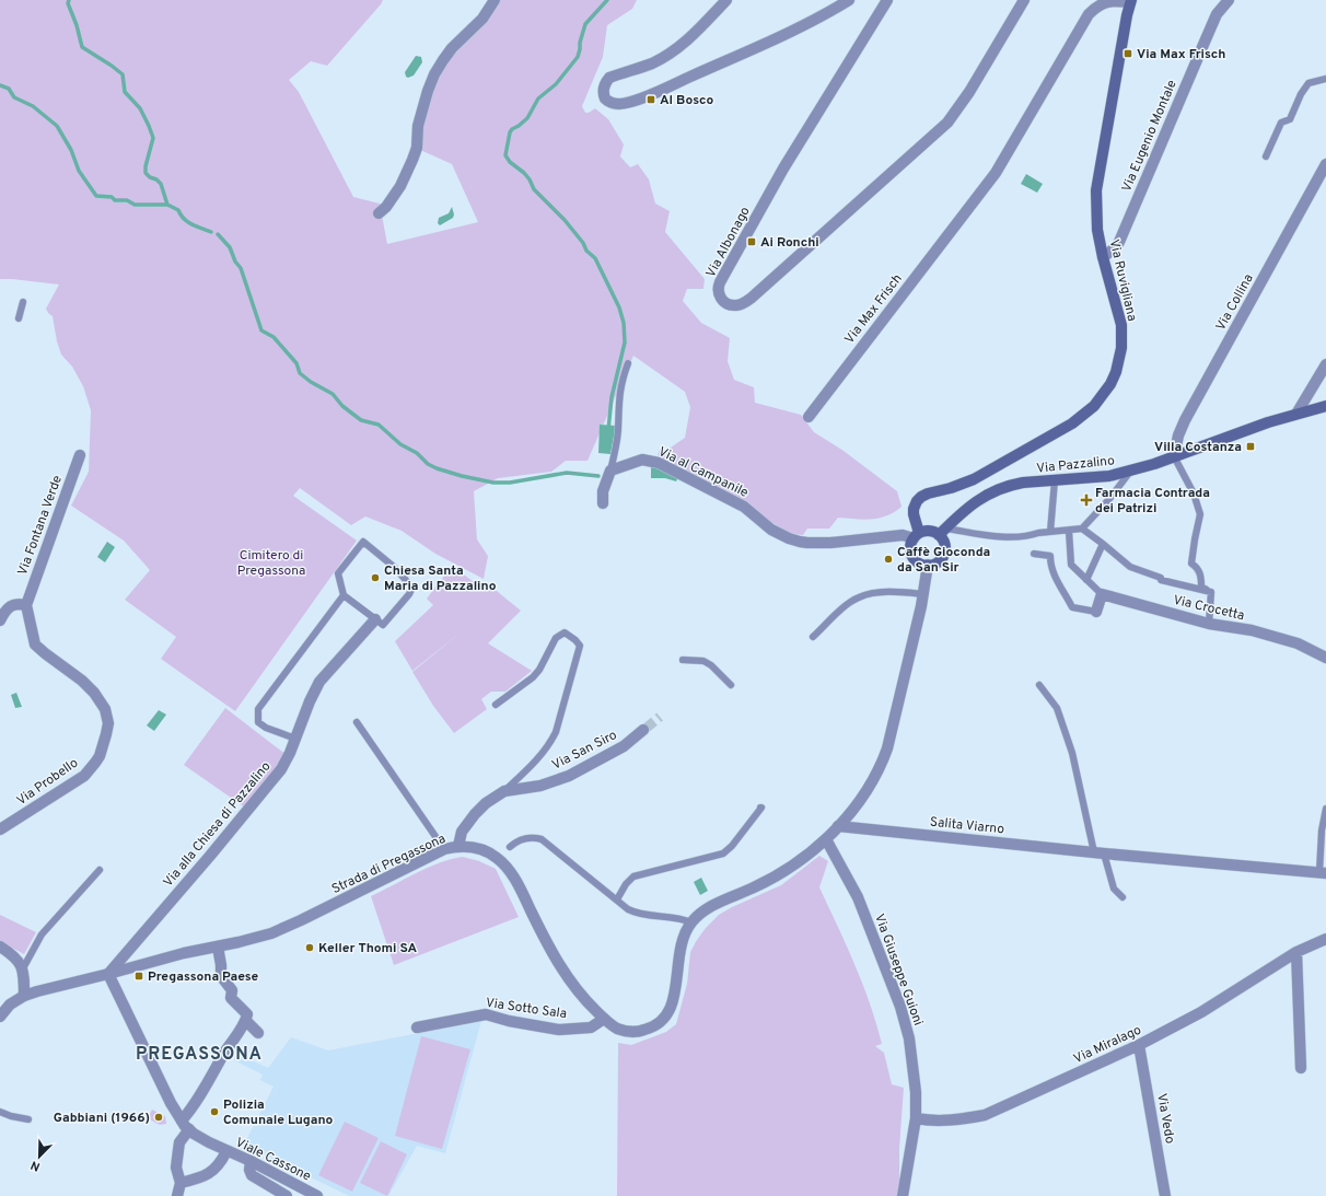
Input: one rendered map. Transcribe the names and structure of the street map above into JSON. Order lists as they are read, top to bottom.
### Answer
{
  "streets": {
    "main road": ["Via Ruvigliana", "Via Pazzalino"],
    "street": [
      "Via Eugenio Montale",
      "Via Albonago",
      "Via Collina",
      "Via Max Frisch",
      "Via al Campanile",
      "Via Fontana Verde",
      "Via Crocetta",
      "Via San Siro",
      "Via Probello",
      "Via alla Chiesa di Pazzalino",
      "Salita Viarno",
      "Strada di Pregassona",
      "Via Giuseppe Guioni",
      "Via Sotto Sala",
      "Via Miralago",
      "Via Vedo",
      "Viale Cassone"
    ]
  },
  "crossings": [
    ["Via Eugenio Montale", "Via Ruvigliana"],
    ["Via Ruvigliana", "Via Max Frisch"],
    ["Via Ruvigliana", "Via Pazzalino"],
    ["Via Ruvigliana", "Via al Campanile"],
    ["Via Collina", "Via Pazzalino"],
    ["Via Pazzalino", "Via al Campanile"],
    ["Via Fontana Verde", "Via Probello"],
    ["Via San Siro", "Strada di Pregassona"],
    ["Via alla Chiesa di Pazzalino", "Strada di Pregassona"],
    ["Via alla Chiesa di Pazzalino", "Viale Cassone"],
    ["Strada di Pregassona", "Via Giuseppe Guioni"],
    ["Strada di Pregassona", "Via Sotto Sala"],
    ["Strada di Pregassona", "Viale Cassone"],
    ["Via Giuseppe Guioni", "Via Miralago"],
    ["Via Miralago", "Via Vedo"]
  ],
  "districts": ["PREGASSONA"],
  "parks": ["Cimitero di Pregassona"],
  "places": {
    "transit": [
      "Via Max Frisch",
      "Al Bosco",
      "Ai Ronchi",
      "Villa Costanza",
      "Pregassona Paese"
    ],
    "health": ["Farmacia Contrada dei Patrizi"],
    "other": [
      "Caffè Gioconda da San Sir",
      "Chiesa Santa Maria di Pazzalino",
      "Keller Thomi SA",
      "Polizia Comunale Lugano",
      "Gabbiani (1966)"
    ]
  },
  "north": "bottom left"
}
